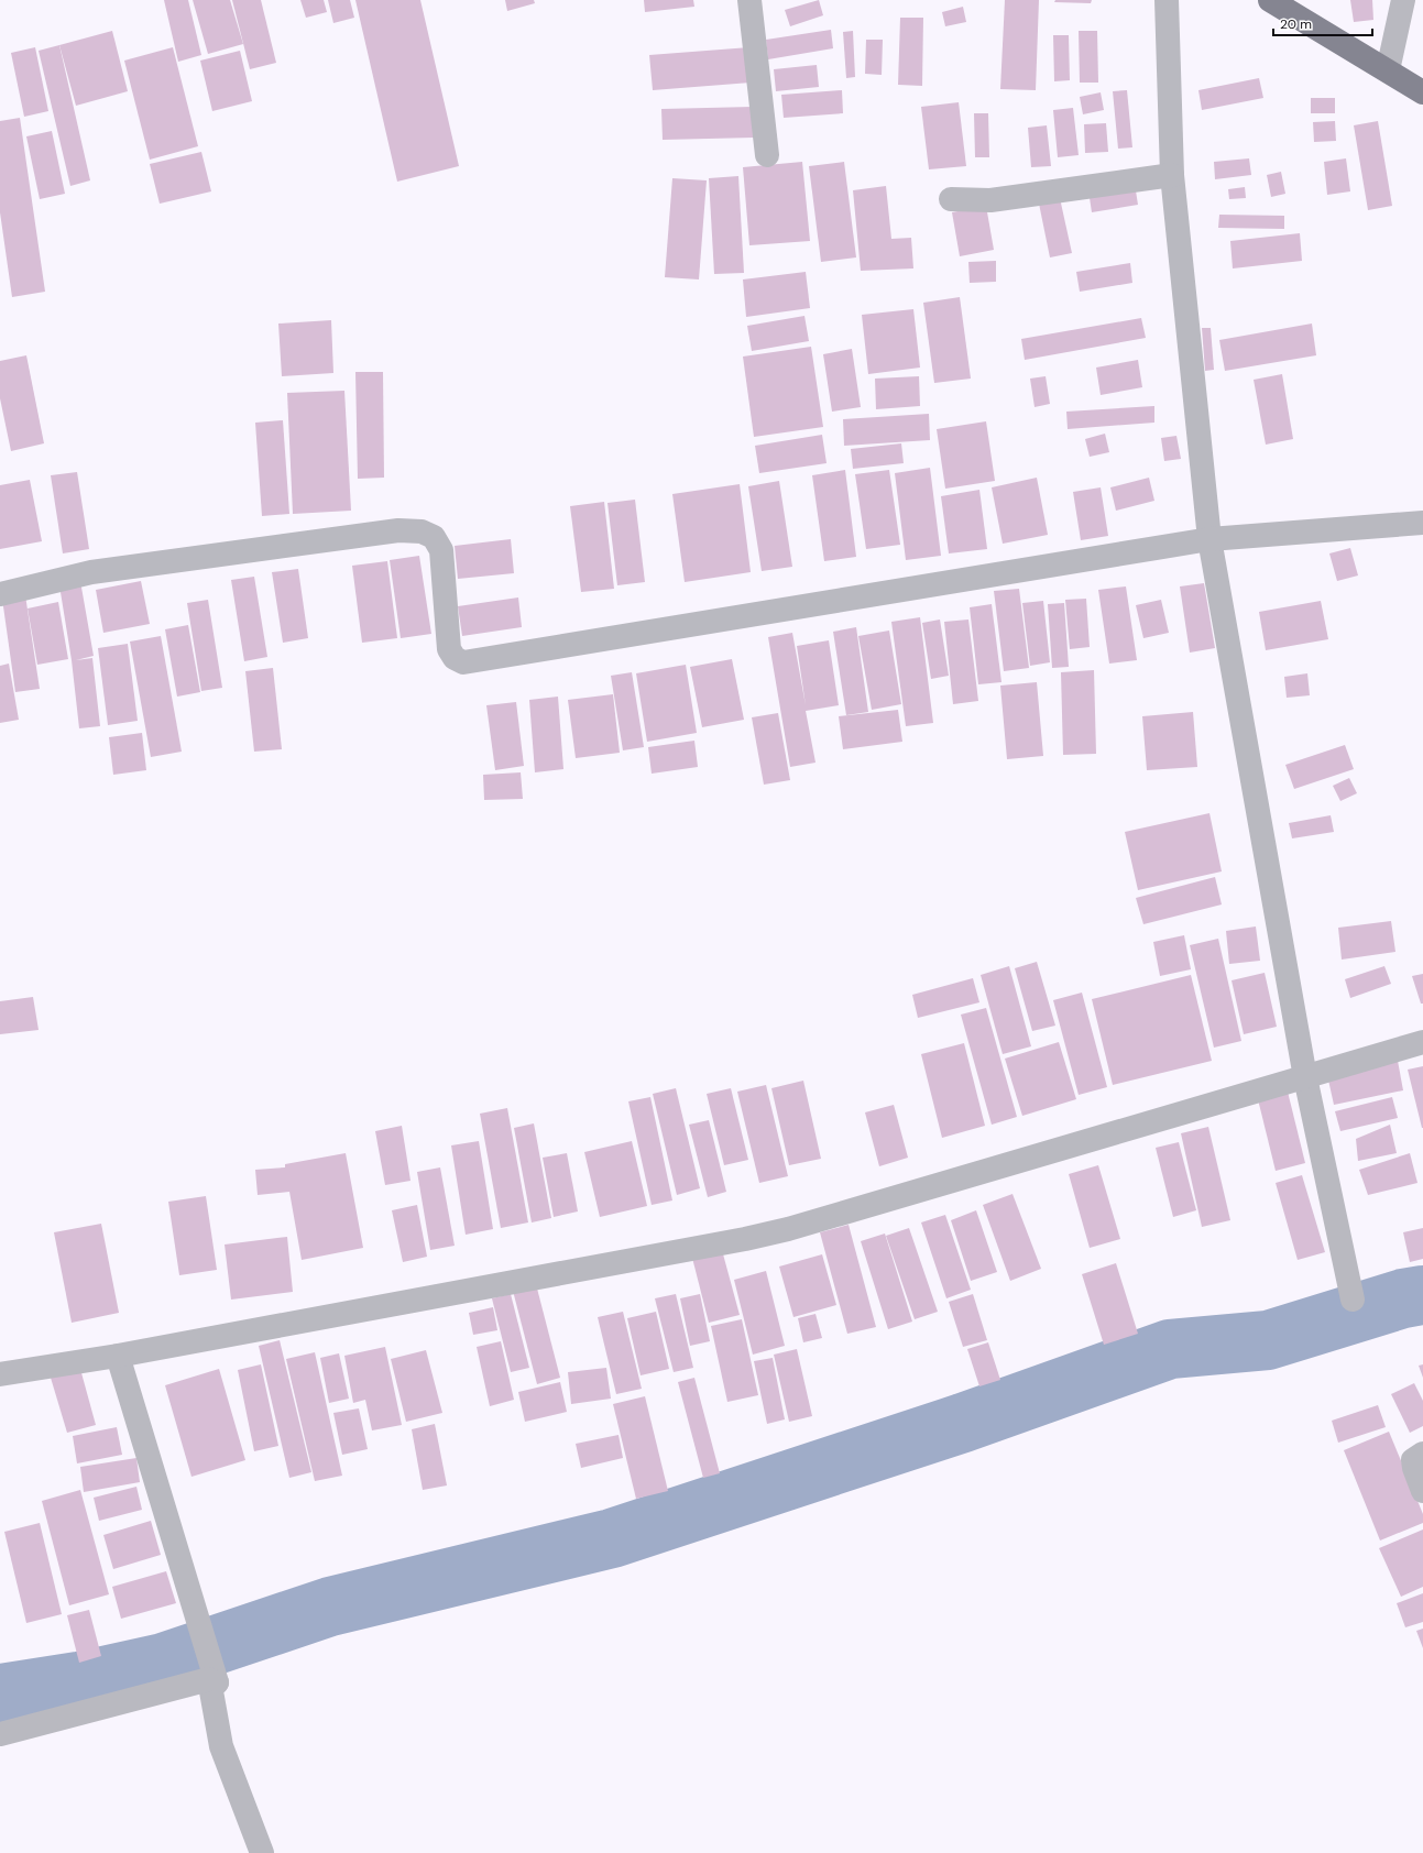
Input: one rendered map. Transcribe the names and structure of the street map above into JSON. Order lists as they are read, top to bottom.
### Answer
{
  "scale_bar": "20 m"
}
